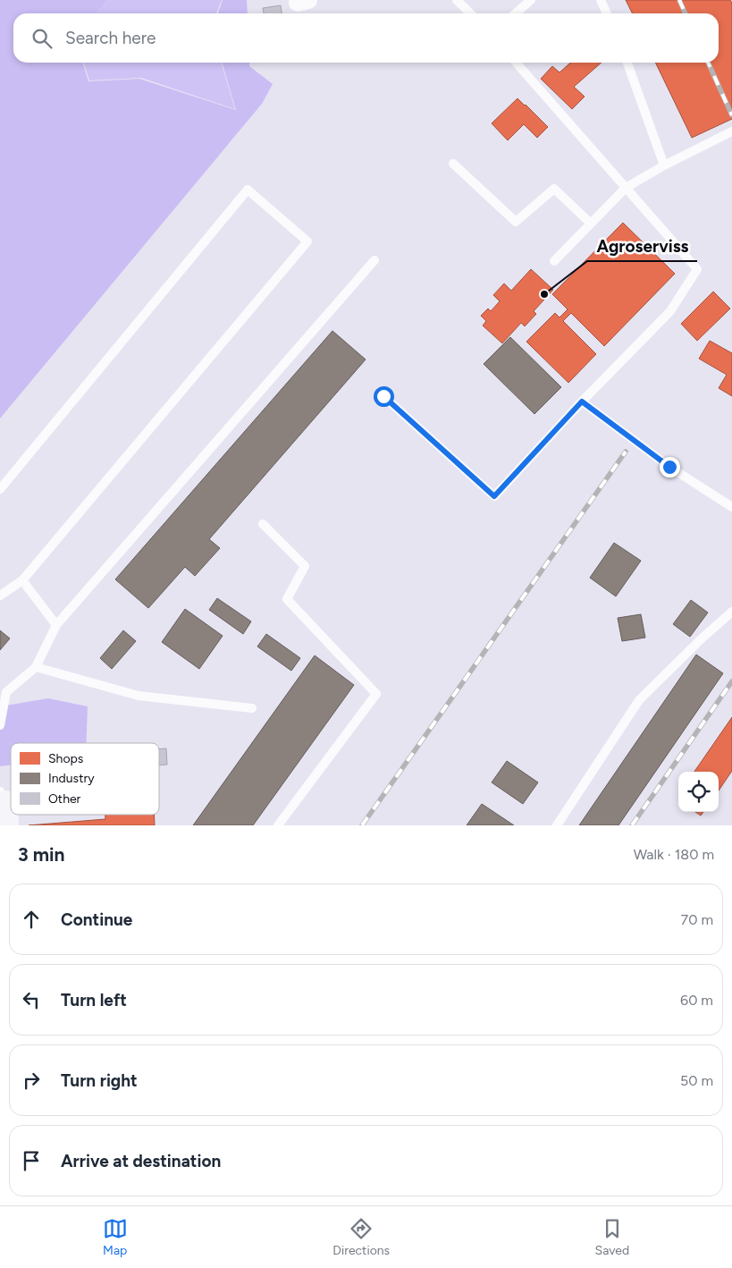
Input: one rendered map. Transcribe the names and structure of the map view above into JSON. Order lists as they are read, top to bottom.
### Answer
{
  "places": ["Agroserviss"],
  "legend": ["Shops", "Industry", "Other"],
  "page": {
    "search": "Search here",
    "heading": ["3 min", "Walk · 180 m"],
    "list": [
      ["Continue", "70 m"],
      ["Turn left", "60 m"],
      ["Turn right", "50 m"],
      "Arrive at destination"
    ],
    "nav": ["Map", "Directions", "Saved"]
  }
}
